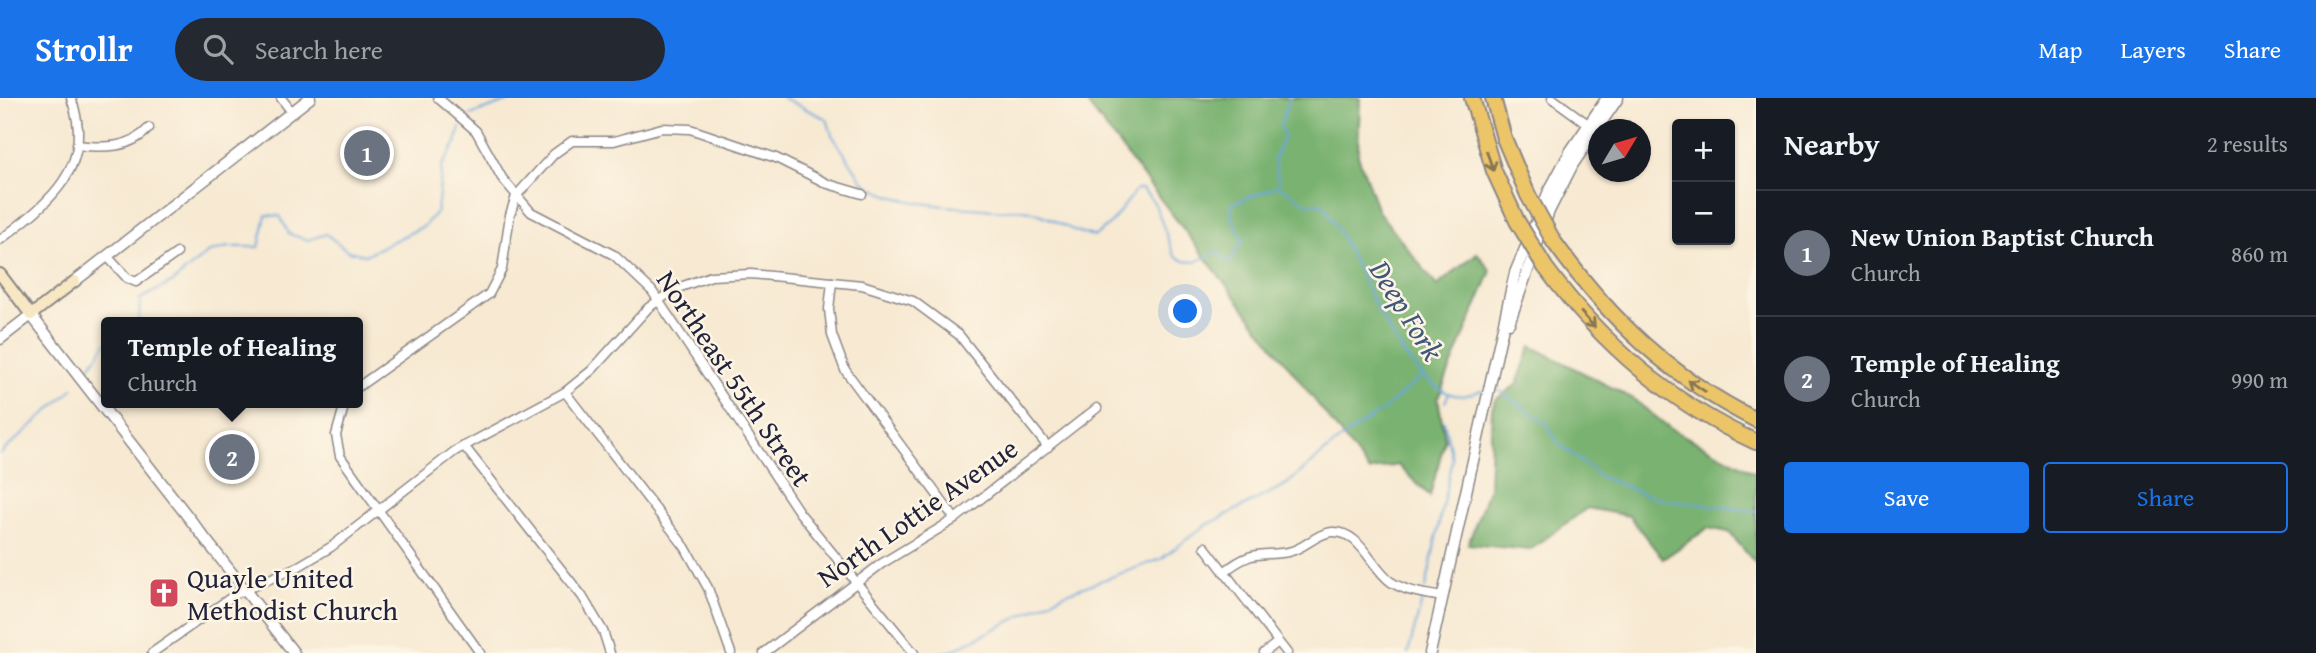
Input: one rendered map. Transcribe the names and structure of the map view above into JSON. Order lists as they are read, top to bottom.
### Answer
{
  "streets": {
    "street": ["Northeast 55th Street", "North Lottie Avenue"]
  },
  "crossings": [
    ["Northeast 55th Street", "North Lottie Avenue"]
  ],
  "water": ["Deep Fork"],
  "places": {
    "church": ["Quayle United Methodist Church"]
  },
  "north": "top right",
  "page": {
    "header": "Strollr",
    "search": "Search here",
    "nav": ["Map", "Layers", "Share"],
    "heading": ["Nearby", "2 results"],
    "map_buttons": ["+", "−"],
    "pins": ["1", "2"],
    "list": [
      {
        "mark": "1",
        "name": "New Union Baptist Church",
        "note": "Church",
        "value": "860 m"
      },
      {
        "mark": "2",
        "name": "Temple of Healing",
        "note": "Church",
        "value": "990 m"
      }
    ],
    "popup": ["Temple of Healing", "Church"],
    "buttons": ["Save", "Share"]
  }
}
